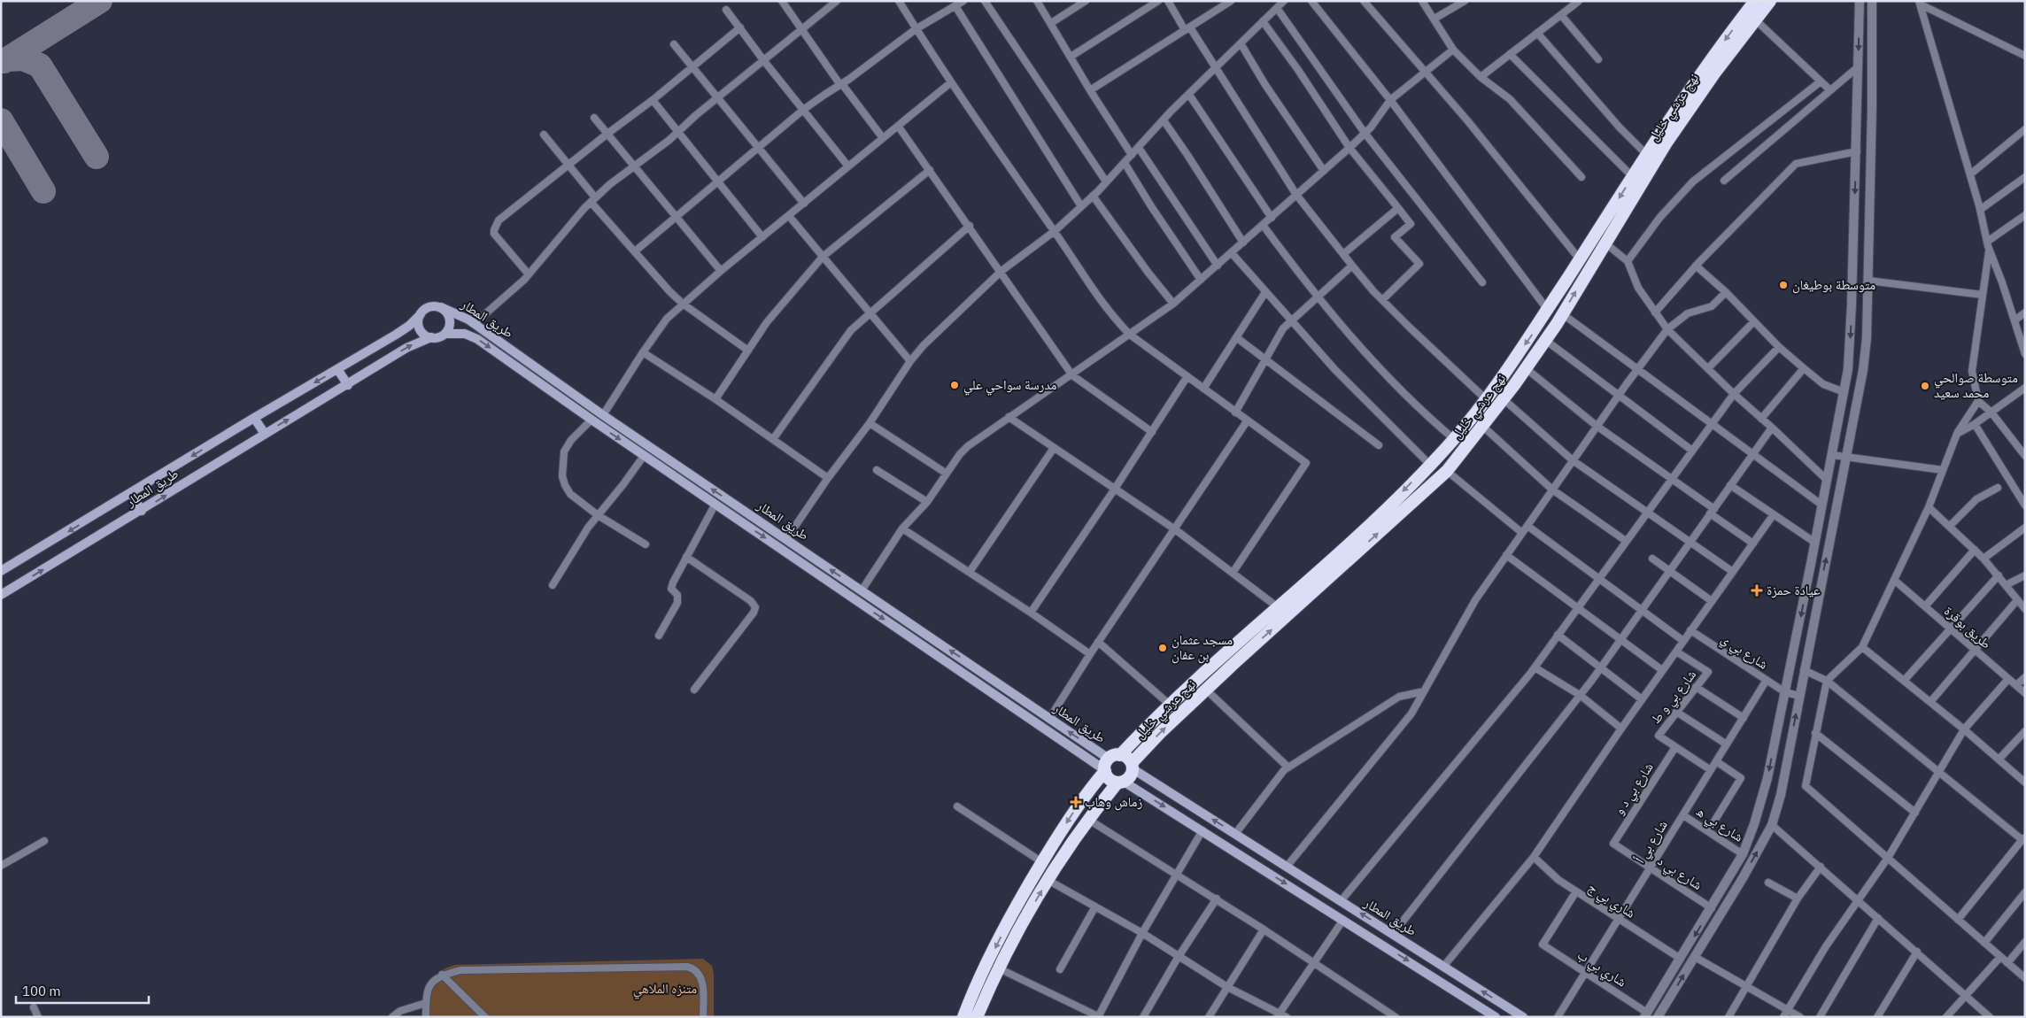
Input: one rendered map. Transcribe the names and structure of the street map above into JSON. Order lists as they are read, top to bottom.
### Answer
{
  "streets": {
    "highway": ["نهج عرشي خليل"],
    "main road": ["طريق المطار"],
    "street": [
      "طريق بوقرة",
      "شارع بي ي",
      "شارع بي و ط",
      "شارع بي د و",
      "شارع بي ه",
      "شارع بي أ",
      "شارع بي د",
      "شاري بي ج",
      "شاري بي ب"
    ]
  },
  "crossings": [
    ["نهج عرشي خليل", "طريق المطار"],
    ["شارع بي ي", "شارع بي أ"],
    ["شارع بي و ط", "شارع بي د و"],
    ["شارع بي د و", "شارع بي د"],
    ["شارع بي ه", "شارع بي أ"],
    ["شارع بي أ", "شارع بي د"],
    ["شارع بي أ", "شاري بي ج"],
    ["شارع بي أ", "شاري بي ب"],
    ["شاري بي ج", "شاري بي ب"]
  ],
  "parks": ["متنزه الملاهي"],
  "places": {
    "other": [
      "متوسطة بوطيغان",
      "مدرسة سواحي علي",
      "متوسطة صوالحي محمد سعيد",
      "مسجد عثمان بن عفان"
    ],
    "health": ["عيادة حمزة", "زماش وهاب"]
  },
  "scale_bar": "100 m"
}
